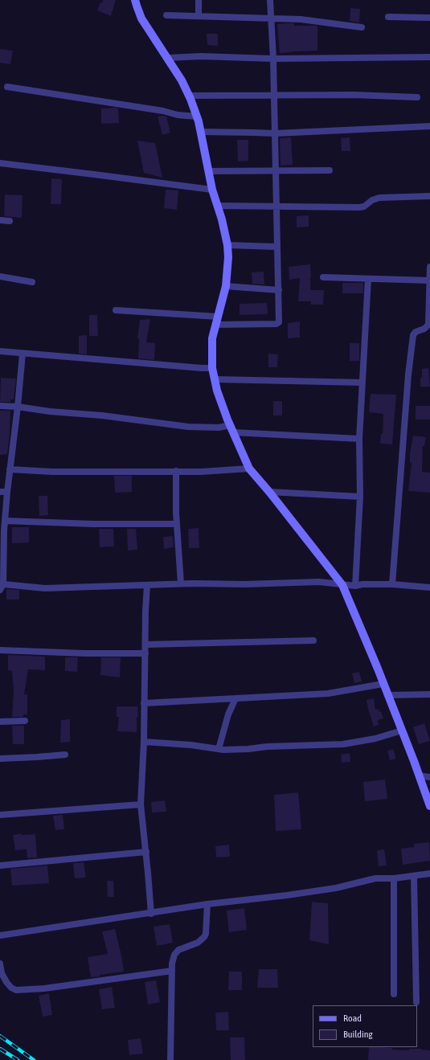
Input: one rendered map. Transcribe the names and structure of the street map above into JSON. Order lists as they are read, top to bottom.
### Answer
{
  "legend": ["Road", "Building"]
}
